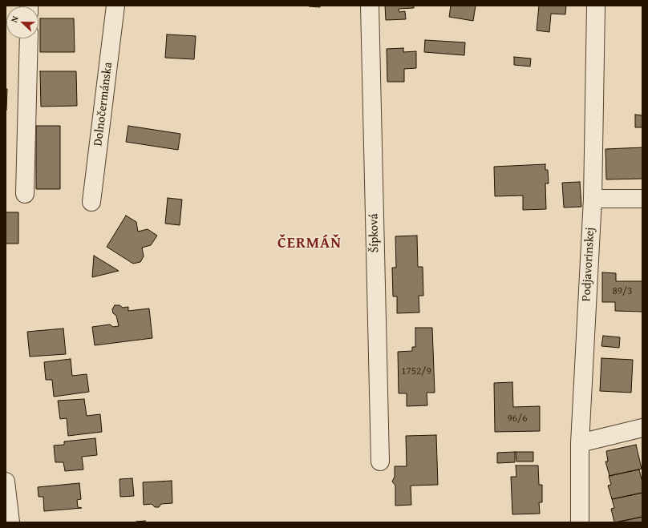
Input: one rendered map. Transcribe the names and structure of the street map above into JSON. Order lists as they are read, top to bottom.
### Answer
{
  "streets": {
    "street": ["Dolnočermánska", "Šípková", "Podjavorinskej"]
  },
  "districts": ["ČERMÁŇ"],
  "house_numbers": ["89/3", "1752/9", "96/6"],
  "north": "left"
}
